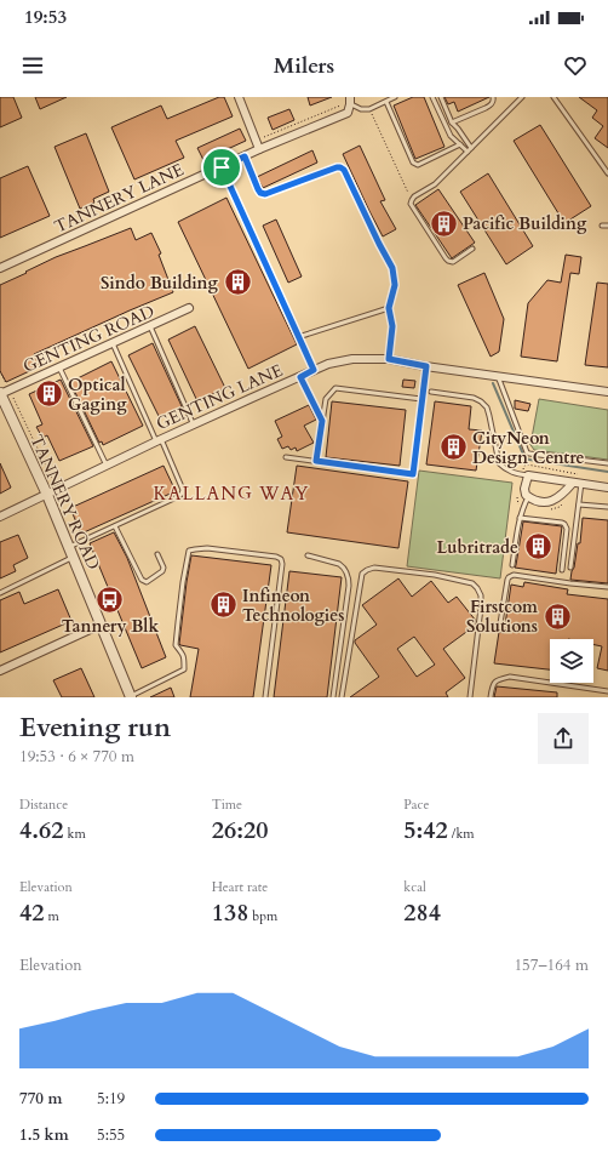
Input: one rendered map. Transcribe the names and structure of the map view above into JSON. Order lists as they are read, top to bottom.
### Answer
{
  "streets": {
    "street": [
      "TANNERY LANE",
      "GENTING ROAD",
      "GENTING LANE",
      "TANNERY ROAD"
    ]
  },
  "crossings": [
    ["GENTING ROAD", "TANNERY ROAD"],
    ["GENTING LANE", "TANNERY ROAD"]
  ],
  "districts": ["KALLANG WAY"],
  "places": {
    "building": [
      "Pacific Building",
      "Sindo Building",
      "Optical Gaging",
      "CityNeon Design Centre",
      "Lubritrade",
      "Infineon Technologies",
      "Firstcom Solutions"
    ],
    "bus stop": ["Tannery Blk"]
  },
  "page": {
    "status": "19:53",
    "header": "Milers",
    "heading": ["Evening run", "19:53 · 6 × 770 m"],
    "stats": [
      ["Distance", "4.62 km"],
      ["Time", "26:20"],
      ["Pace", "5:42 /km"],
      ["Elevation", "42 m"],
      ["Heart rate", "138 bpm"],
      ["kcal", "284"]
    ],
    "chart": ["Elevation", "157–164 m"],
    "list": [
      {
        "name": "770 m",
        "note": "5:19"
      },
      {
        "name": "1.5 km",
        "note": "5:55"
      }
    ]
  }
}
